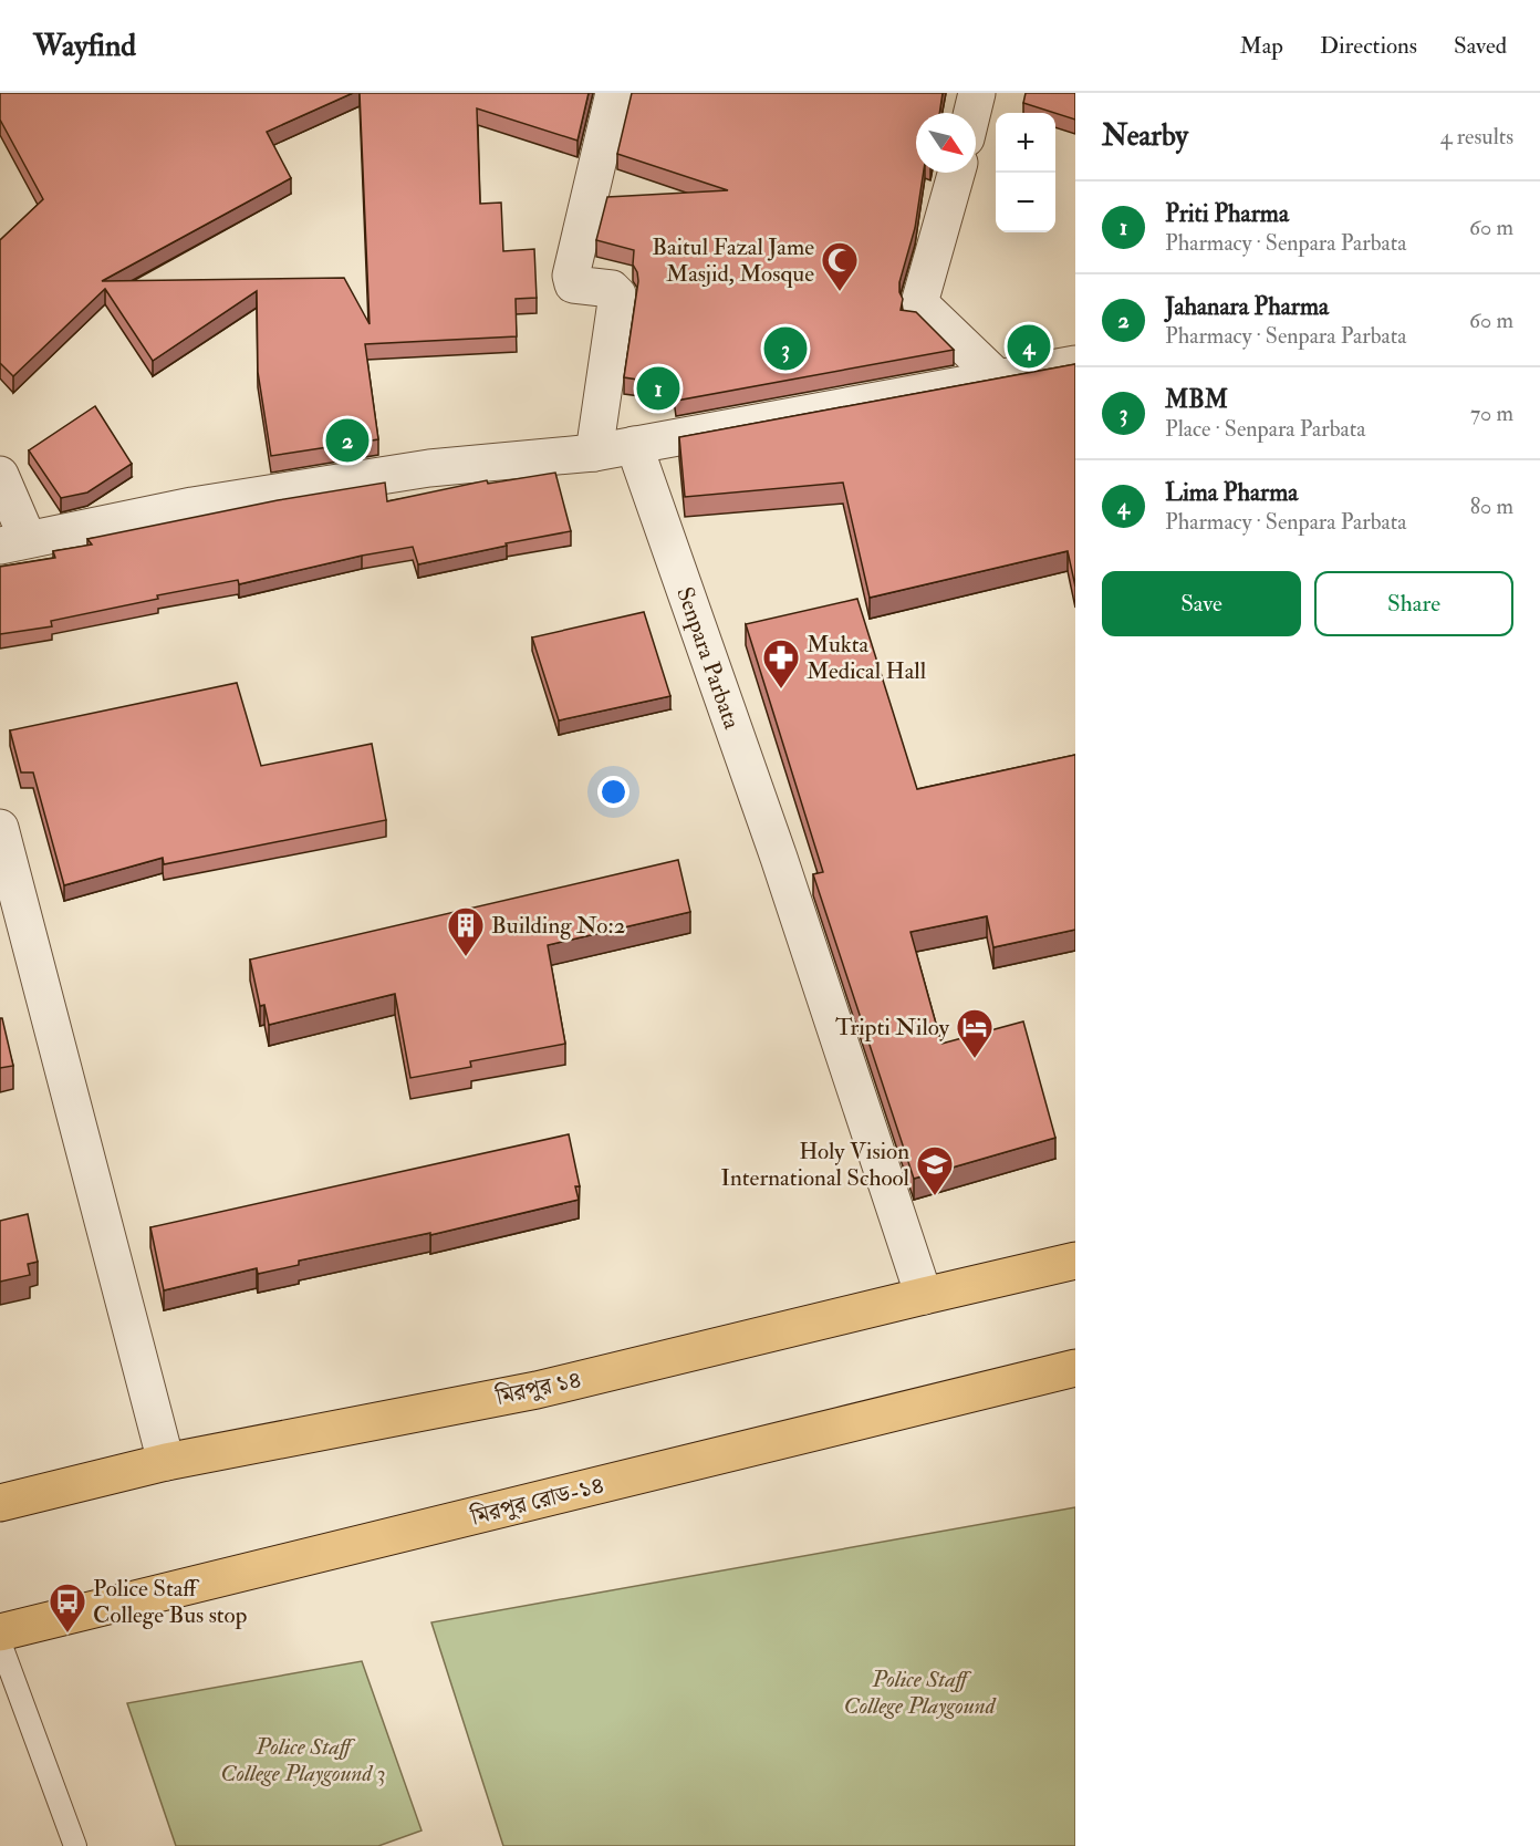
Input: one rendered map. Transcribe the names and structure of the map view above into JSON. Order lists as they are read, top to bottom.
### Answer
{
  "streets": {
    "main road": ["মিরপুর ১৪", "মিরপুর রোড-১৪"],
    "street": ["Senpara Parbata"]
  },
  "crossings": [
    ["Senpara Parbata", "মিরপুর ১৪"]
  ],
  "parks": ["Police Staff College Playgound", "Police Staff College Playgound 3"],
  "places": {
    "mosque": ["Baitul Fazal Jame Masjid, Mosque"],
    "pharmacy": ["Mukta Medical Hall"],
    "building": ["Building No:2"],
    "hotel": ["Tripti Niloy"],
    "school or university": ["Holy Vision International School"],
    "bus stop": ["Police Staff College Bus stop"]
  },
  "north": "bottom right",
  "page": {
    "header": "Wayfind",
    "nav": ["Map", "Directions", "Saved"],
    "heading": ["Nearby", "4 results"],
    "map_buttons": ["+", "−"],
    "list": [
      {
        "mark": "1",
        "name": "Priti Pharma",
        "note": "Pharmacy · Senpara Parbata",
        "value": "60 m"
      },
      {
        "mark": "2",
        "name": "Jahanara Pharma",
        "note": "Pharmacy · Senpara Parbata",
        "value": "60 m"
      },
      {
        "mark": "3",
        "name": "MBM",
        "note": "Place · Senpara Parbata",
        "value": "70 m"
      },
      {
        "mark": "4",
        "name": "Lima Pharma",
        "note": "Pharmacy · Senpara Parbata",
        "value": "80 m"
      }
    ],
    "pins": [
      "4",
      "3",
      "1",
      "2"
    ],
    "buttons": ["Save", "Share"]
  }
}
